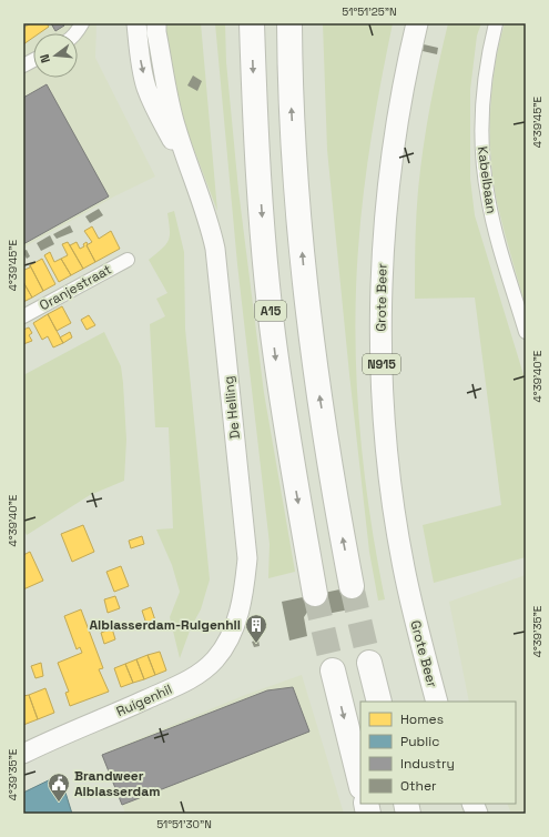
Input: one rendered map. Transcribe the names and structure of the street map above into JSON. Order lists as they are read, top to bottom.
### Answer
{
  "streets": {
    "highway": ["A15"],
    "main road": ["Grote Beer", "N915"],
    "street": [
      "Kabelbaan",
      "Oranjestraat",
      "De Helling",
      "Ruigenhil"
    ]
  },
  "crossings": [
    ["De Helling", "Ruigenhil"]
  ],
  "places": {
    "building": ["Alblasserdam-Ruigenhil"],
    "public building": ["Brandweer Alblasserdam"]
  },
  "legend": [
    "Homes",
    "Public",
    "Industry",
    "Other"
  ],
  "north": "left",
  "coordinates": [
    "51°51'25\"N",
    "4°39'45\"E",
    "4°39'40\"E",
    "4°39'35\"E",
    "51°51'30\"N"
  ]
}
